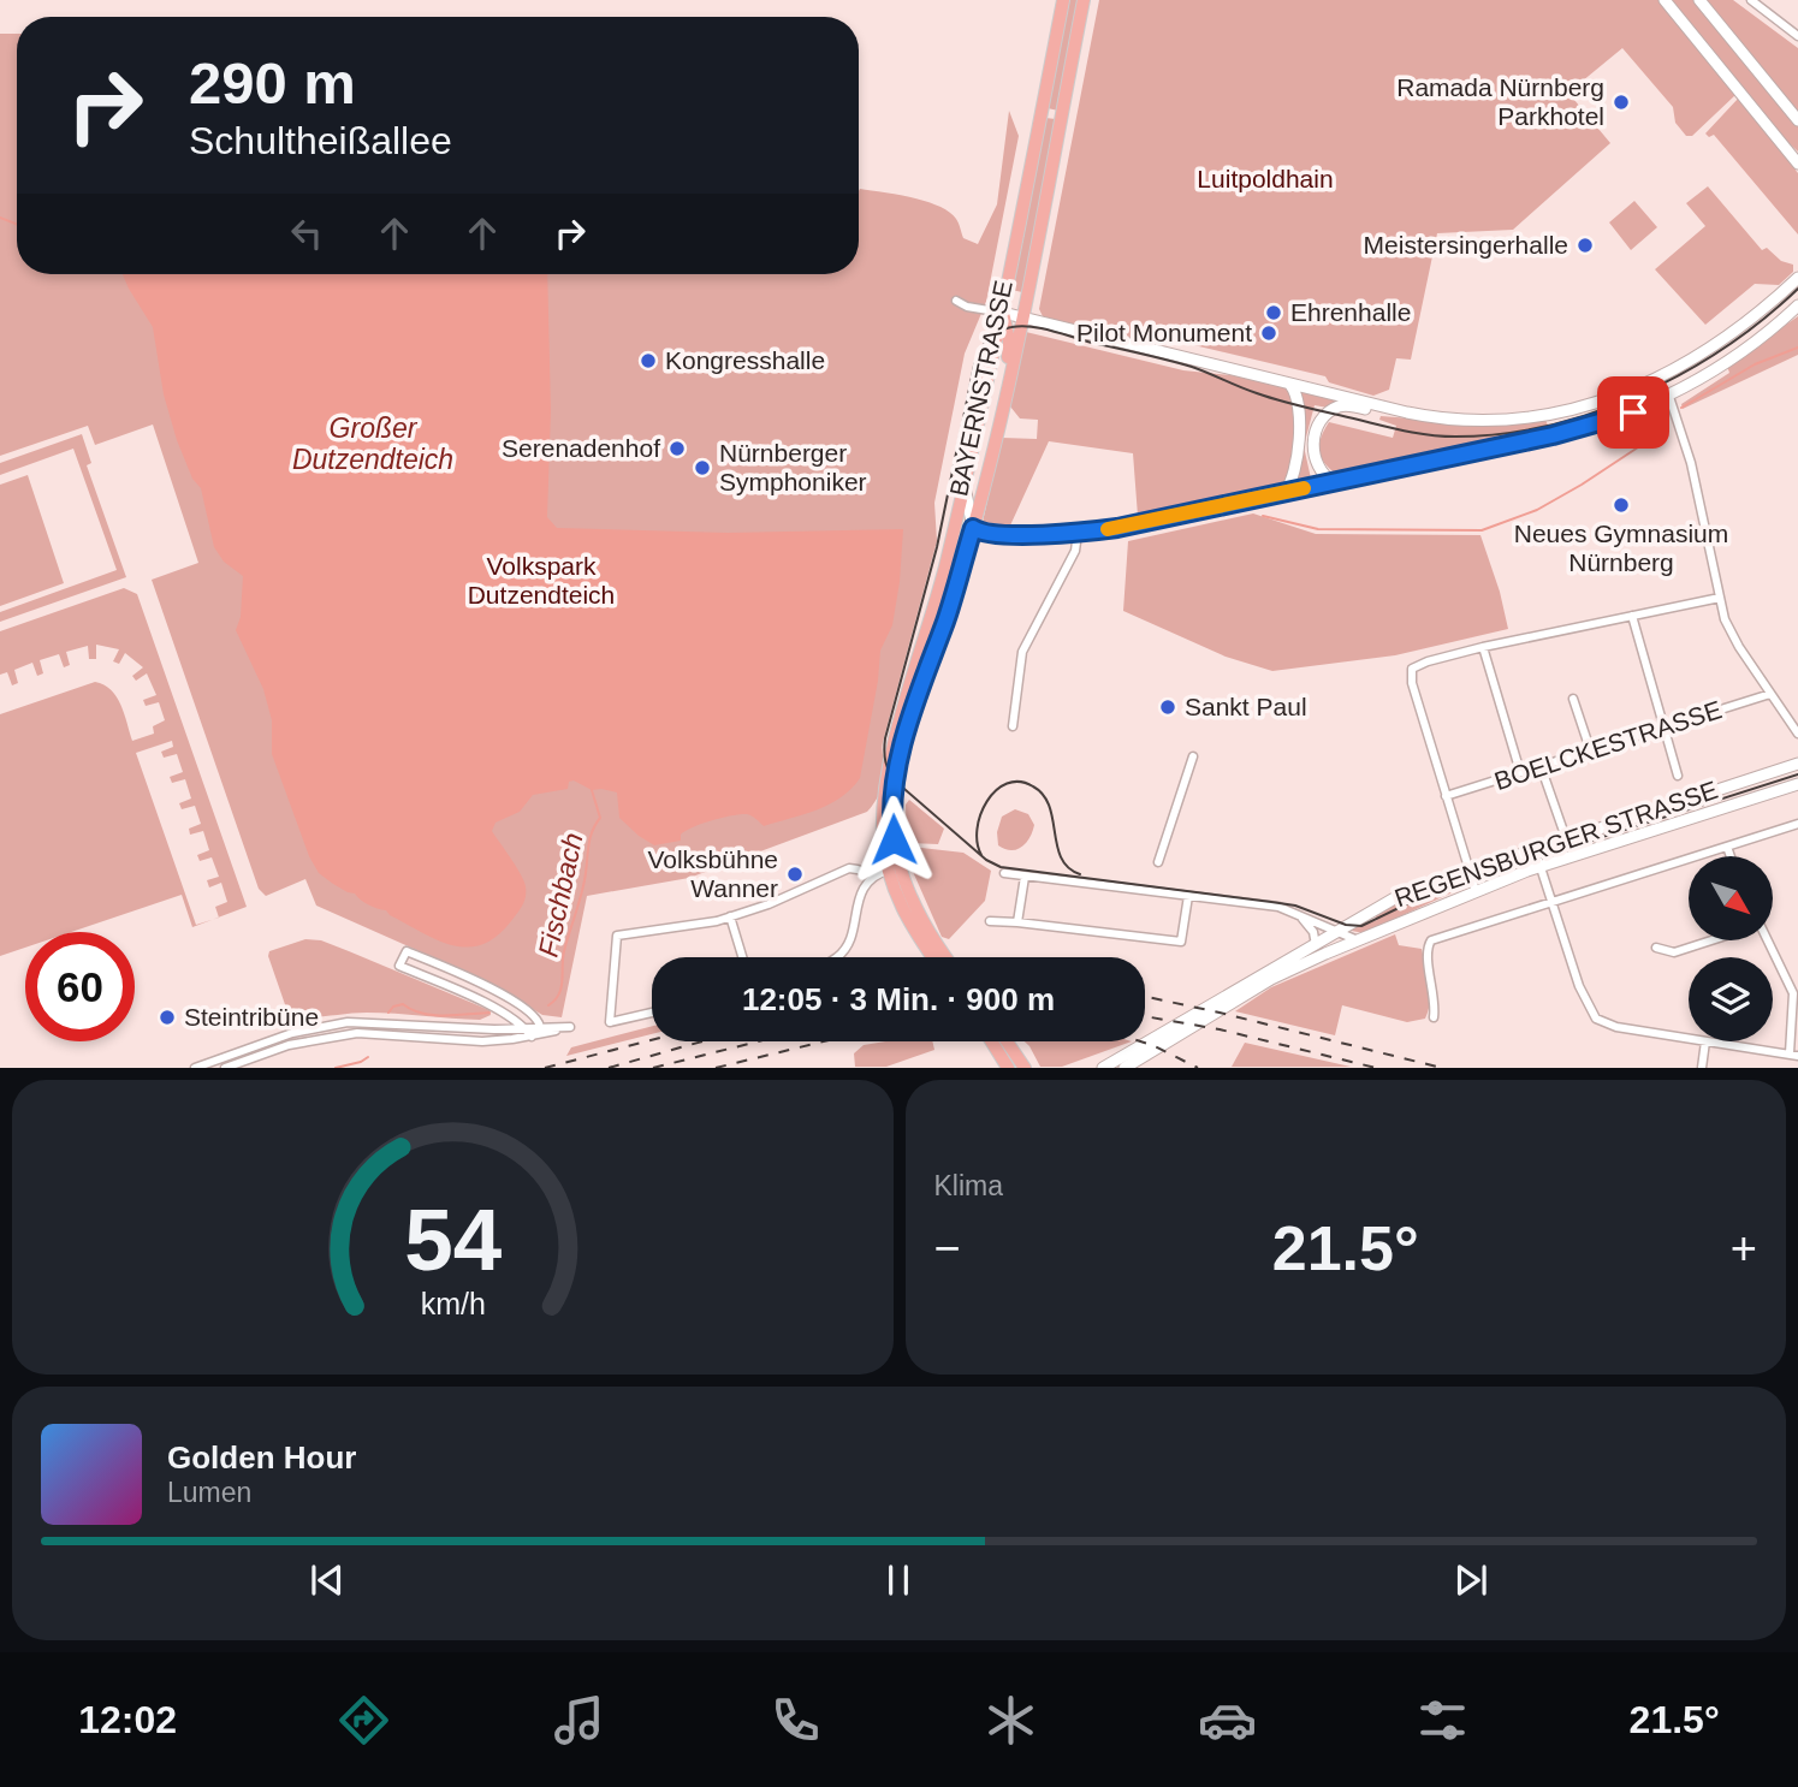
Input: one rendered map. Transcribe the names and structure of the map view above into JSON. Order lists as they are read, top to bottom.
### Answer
{
  "streets": {
    "main road": ["BAYERNSTRASSE", "REGENSBURGER STRASSE"],
    "street": ["BOELCKESTRASSE"]
  },
  "water": ["Großer Dutzendteich", "Fischbach"],
  "parks": ["Luitpoldhain", "Volkspark Dutzendteich"],
  "places": [
    "Ramada Nürnberg Parkhotel",
    "Meistersingerhalle",
    "Ehrenhalle",
    "Pilot Monument",
    "Kongresshalle",
    "Serenadenhof",
    "Nürnberger Symphoniker",
    "Neues Gymnasium Nürnberg",
    "Sankt Paul",
    "Volksbühne Wanner",
    "Steintribüne"
  ],
  "north": "bottom right",
  "page": {
    "turn": ["290 m", "Schultheißallee"],
    "limit": "60",
    "trip": "12:05 · 3 Min. · 900 m",
    "tile": "Klima",
    "heat": ["−", "21.5°", "+"],
    "song": ["Golden Hour", "Lumen"],
    "tabs": ["12:02", "21.5°"],
    "gauge": ["54", "km/h"]
  }
}
